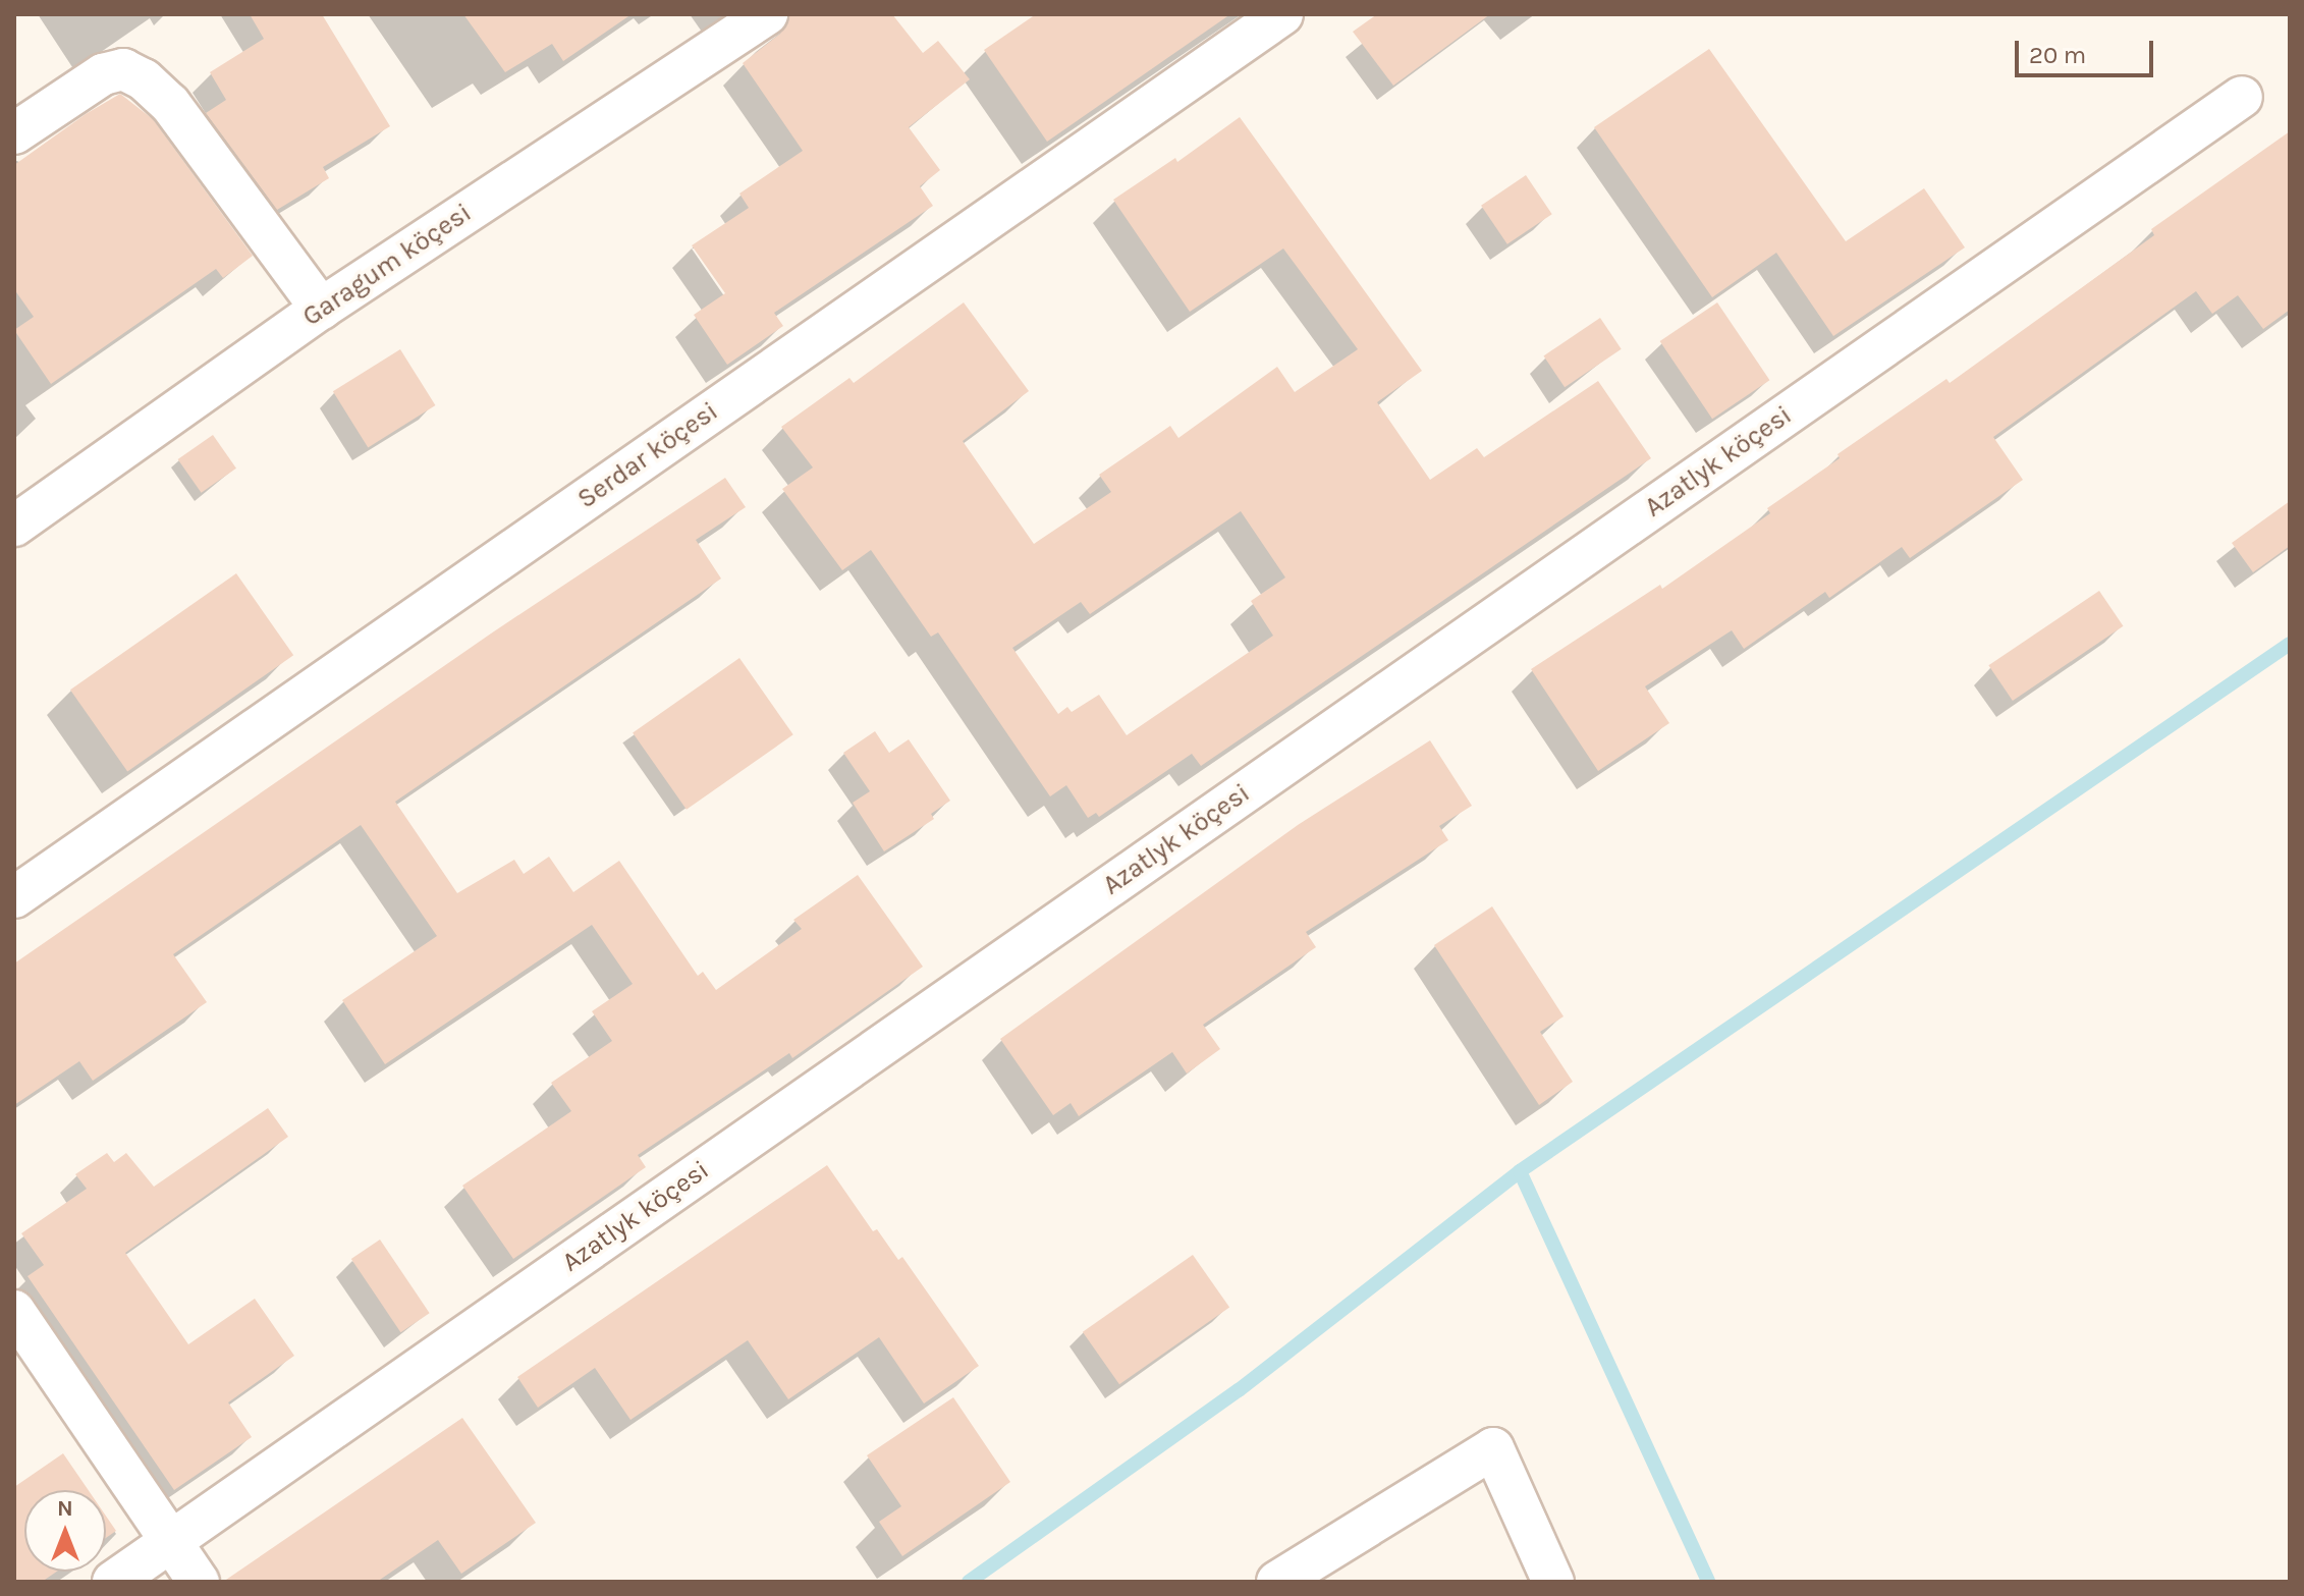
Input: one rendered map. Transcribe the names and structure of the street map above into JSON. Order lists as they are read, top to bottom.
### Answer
{
  "streets": {
    "street": ["Garagum köçesi", "Serdar köçesi", "Azatlyk köçesi"]
  },
  "scale_bar": "20 m",
  "north": "top"
}
